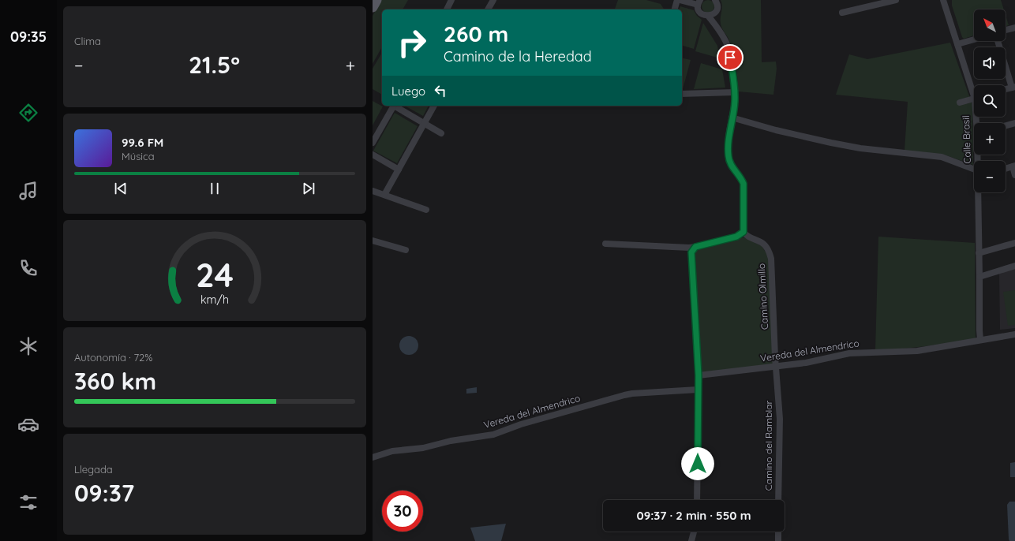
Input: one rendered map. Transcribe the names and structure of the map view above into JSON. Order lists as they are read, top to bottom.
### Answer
{
  "streets": {
    "street": [
      "Calle Brasil",
      "Camino Olmillo",
      "Vereda del Almendrico",
      "Camino del Ramblar"
    ]
  },
  "crossings": [
    ["Calle Brasil", "Vereda del Almendrico"],
    ["Camino Olmillo", "Vereda del Almendrico"],
    ["Camino Olmillo", "Camino del Ramblar"],
    ["Vereda del Almendrico", "Camino del Ramblar"]
  ],
  "north": "top left",
  "page": {
    "tabs": "09:35",
    "tile": [
      "Clima",
      ["Autonomía · 72%", "360 km"],
      ["Llegada", "09:37"]
    ],
    "map_buttons": ["+", "−"],
    "turn": ["260 m", "Camino de la Heredad"],
    "heat": ["−", "21.5°", "+"],
    "then": "Luego",
    "song": ["99.6 FM", "Música"],
    "limit": "30",
    "trip": "09:37 · 2 min · 550 m",
    "gauge": ["24", "km/h"]
  }
}
